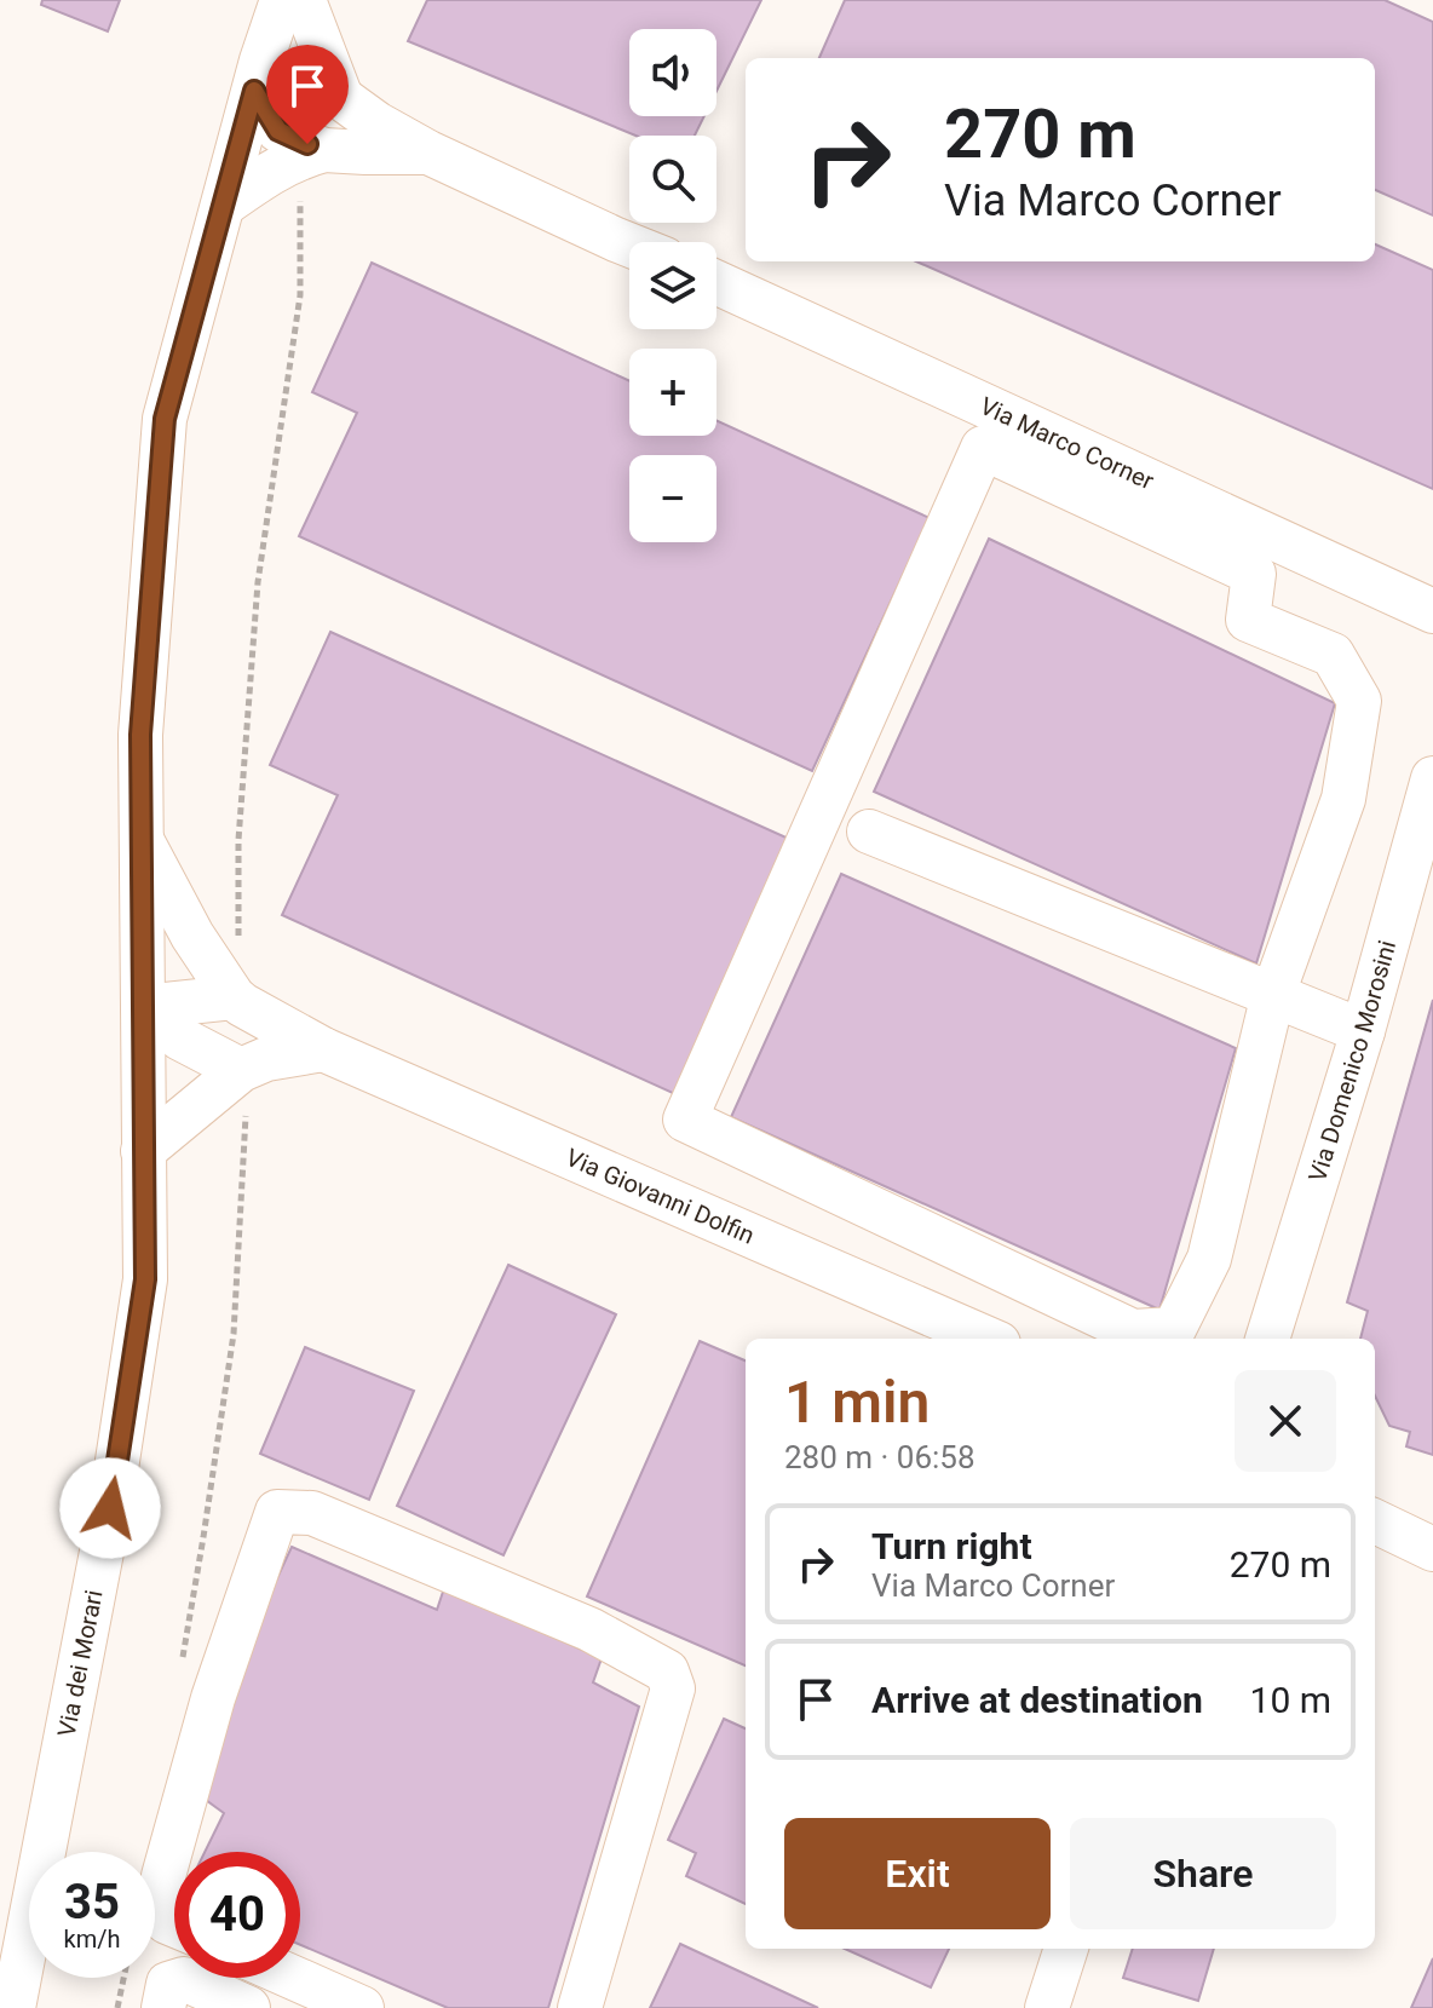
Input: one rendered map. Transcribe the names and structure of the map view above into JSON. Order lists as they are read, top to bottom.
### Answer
{
  "streets": {
    "street": [
      "Via Marco Corner",
      "Via Domenico Morosini",
      "Via Giovanni Dolfin",
      "Via dei Morari"
    ]
  },
  "crossings": [
    ["Via Giovanni Dolfin", "Via dei Morari"]
  ],
  "page": {
    "map_buttons": ["+", "−"],
    "turn": ["270 m", "Via Marco Corner"],
    "heading": ["1 min", "280 m · 06:58"],
    "list": [
      {
        "name": "Turn right",
        "note": "Via Marco Corner",
        "value": "270 m"
      },
      {
        "name": "Arrive at destination",
        "value": "10 m"
      }
    ],
    "buttons": ["Exit", "Share"],
    "speed": "35 km/h",
    "limit": "40"
  }
}
